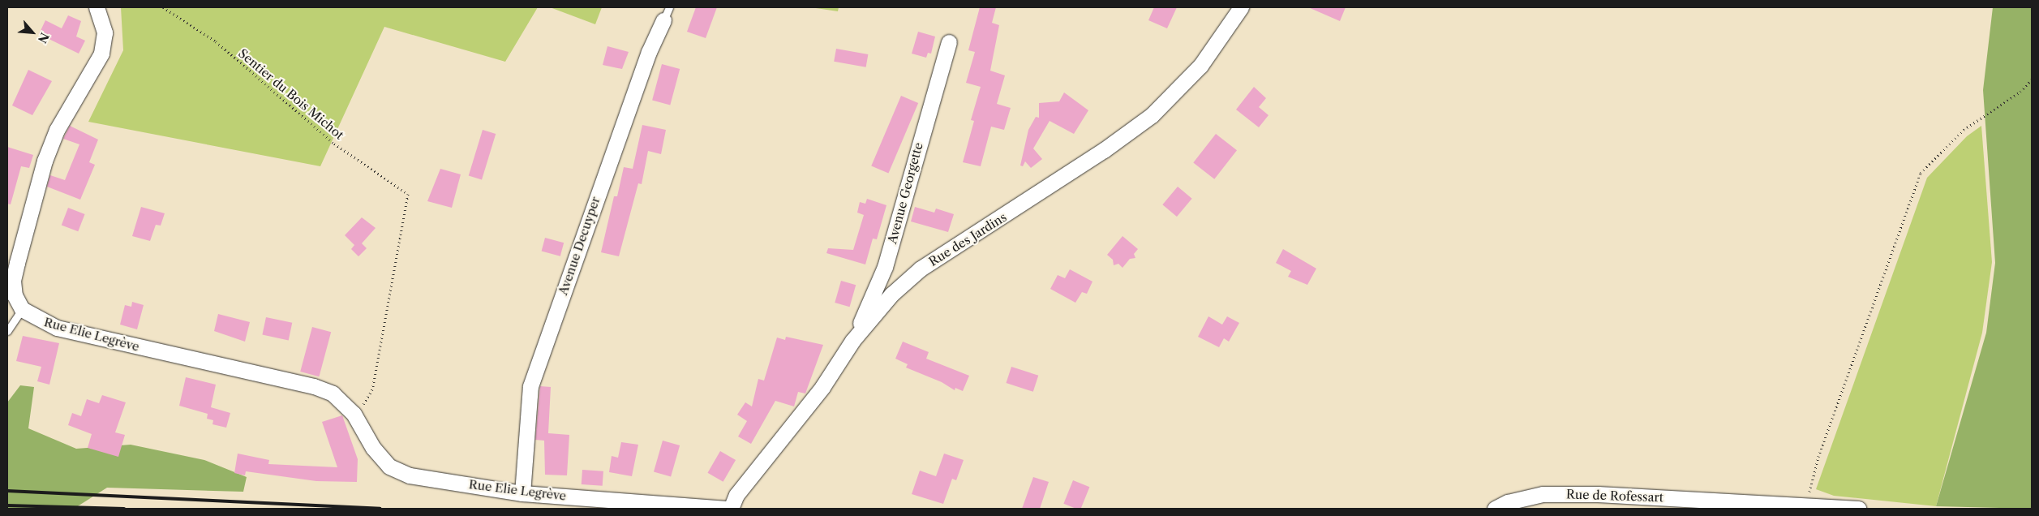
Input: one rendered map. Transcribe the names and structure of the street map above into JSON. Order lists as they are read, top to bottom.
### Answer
{
  "streets": {
    "street": [
      "Avenue Georgette",
      "Rue des Jardins",
      "Avenue Decuyper",
      "Rue Elie Legrève",
      "Rue de Rofessart"
    ],
    "path": ["Sentier du Bois Michot"]
  },
  "crossings": [
    ["Sentier du Bois Michot", "Rue Elie Legrève"],
    ["Avenue Georgette", "Rue des Jardins"],
    ["Rue des Jardins", "Rue Elie Legrève"],
    ["Avenue Decuyper", "Rue Elie Legrève"]
  ],
  "north": "bottom right"
}
